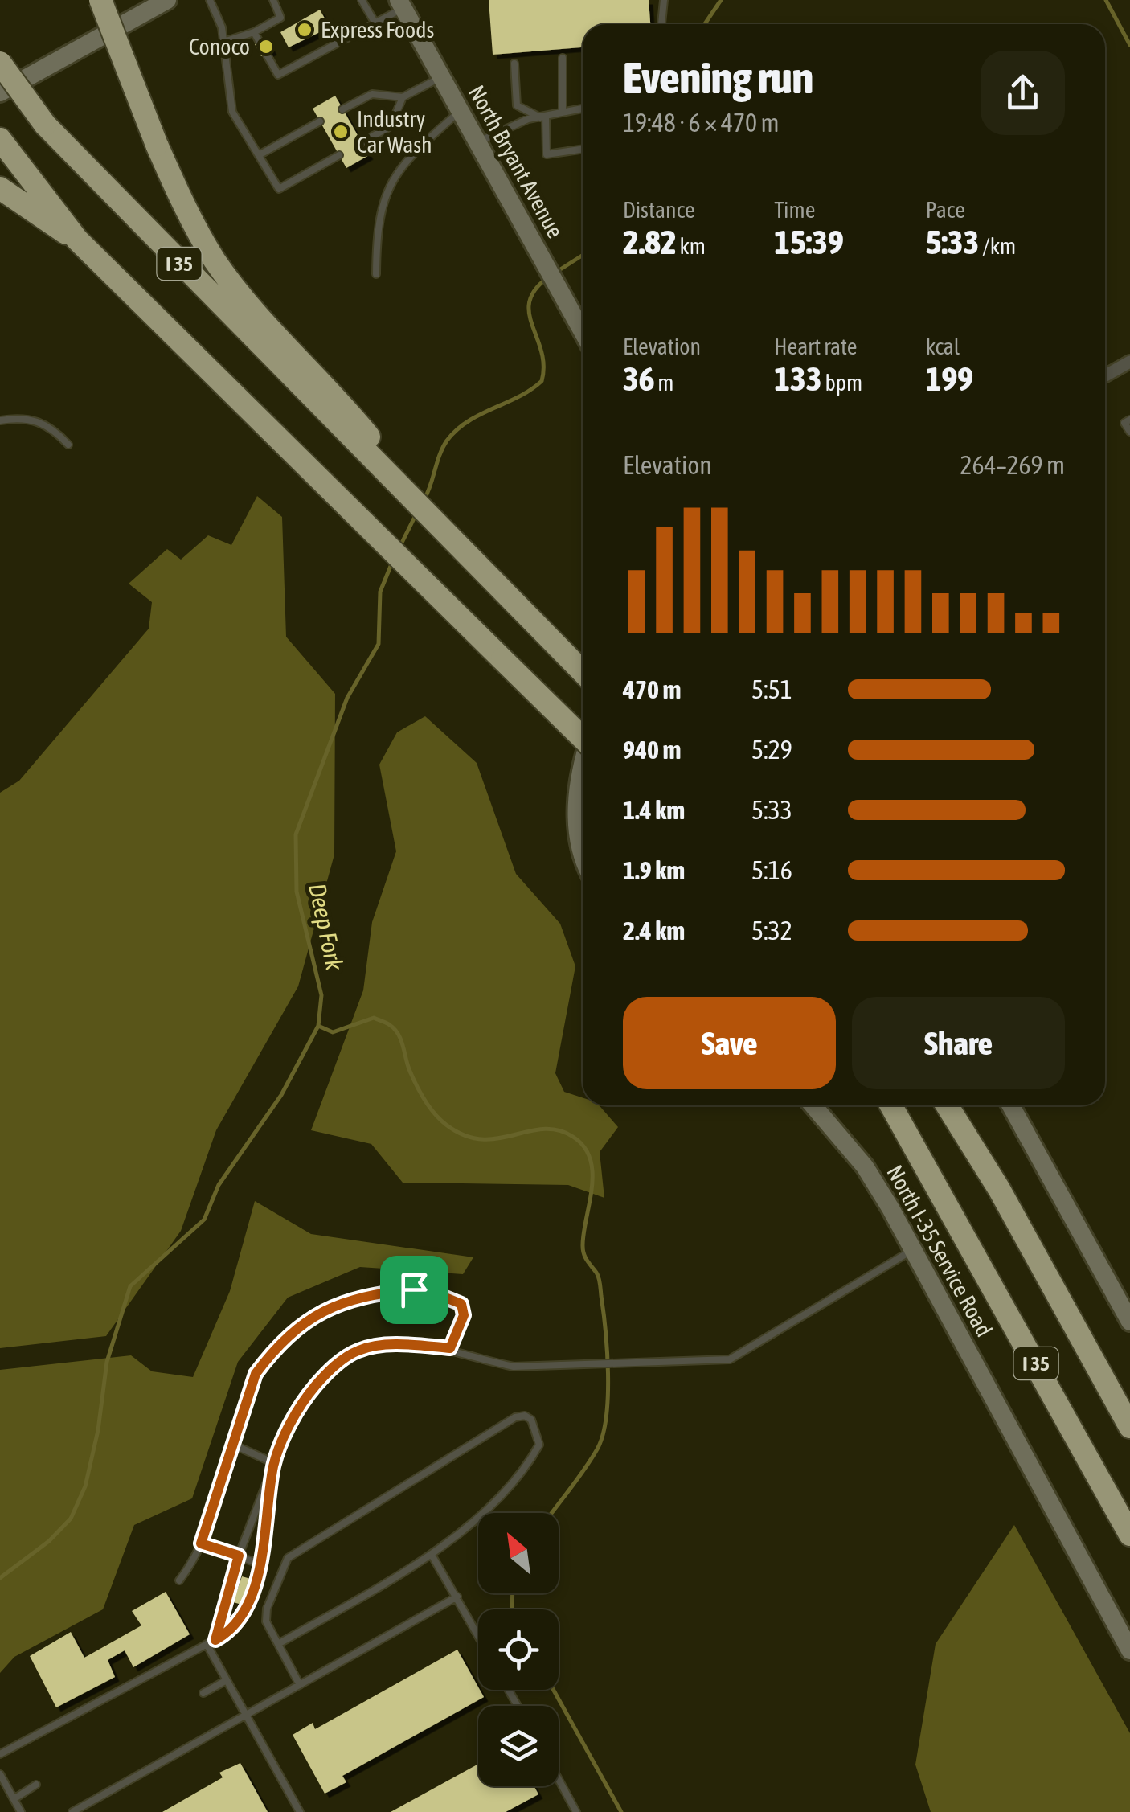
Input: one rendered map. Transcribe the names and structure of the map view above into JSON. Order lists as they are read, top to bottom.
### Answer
{
  "streets": {
    "highway": ["I 35"],
    "main road": ["North Bryant Avenue", "North I-35 Service Road"]
  },
  "water": ["Deep Fork"],
  "places": ["Express Foods", "Conoco", "Industry Car Wash"],
  "north": "top left",
  "page": {
    "heading": ["Evening run", "19:48 · 6 × 470 m"],
    "stats": [
      ["Distance", "2.82 km"],
      ["Time", "15:39"],
      ["Pace", "5:33 /km"],
      ["Elevation", "36 m"],
      ["Heart rate", "133 bpm"],
      ["kcal", "199"]
    ],
    "chart": ["Elevation", "264–269 m"],
    "list": [
      {
        "name": "470 m",
        "note": "5:51"
      },
      {
        "name": "940 m",
        "note": "5:29"
      },
      {
        "name": "1.4 km",
        "note": "5:33"
      },
      {
        "name": "1.9 km",
        "note": "5:16"
      },
      {
        "name": "2.4 km",
        "note": "5:32"
      }
    ],
    "buttons": ["Save", "Share"]
  }
}
